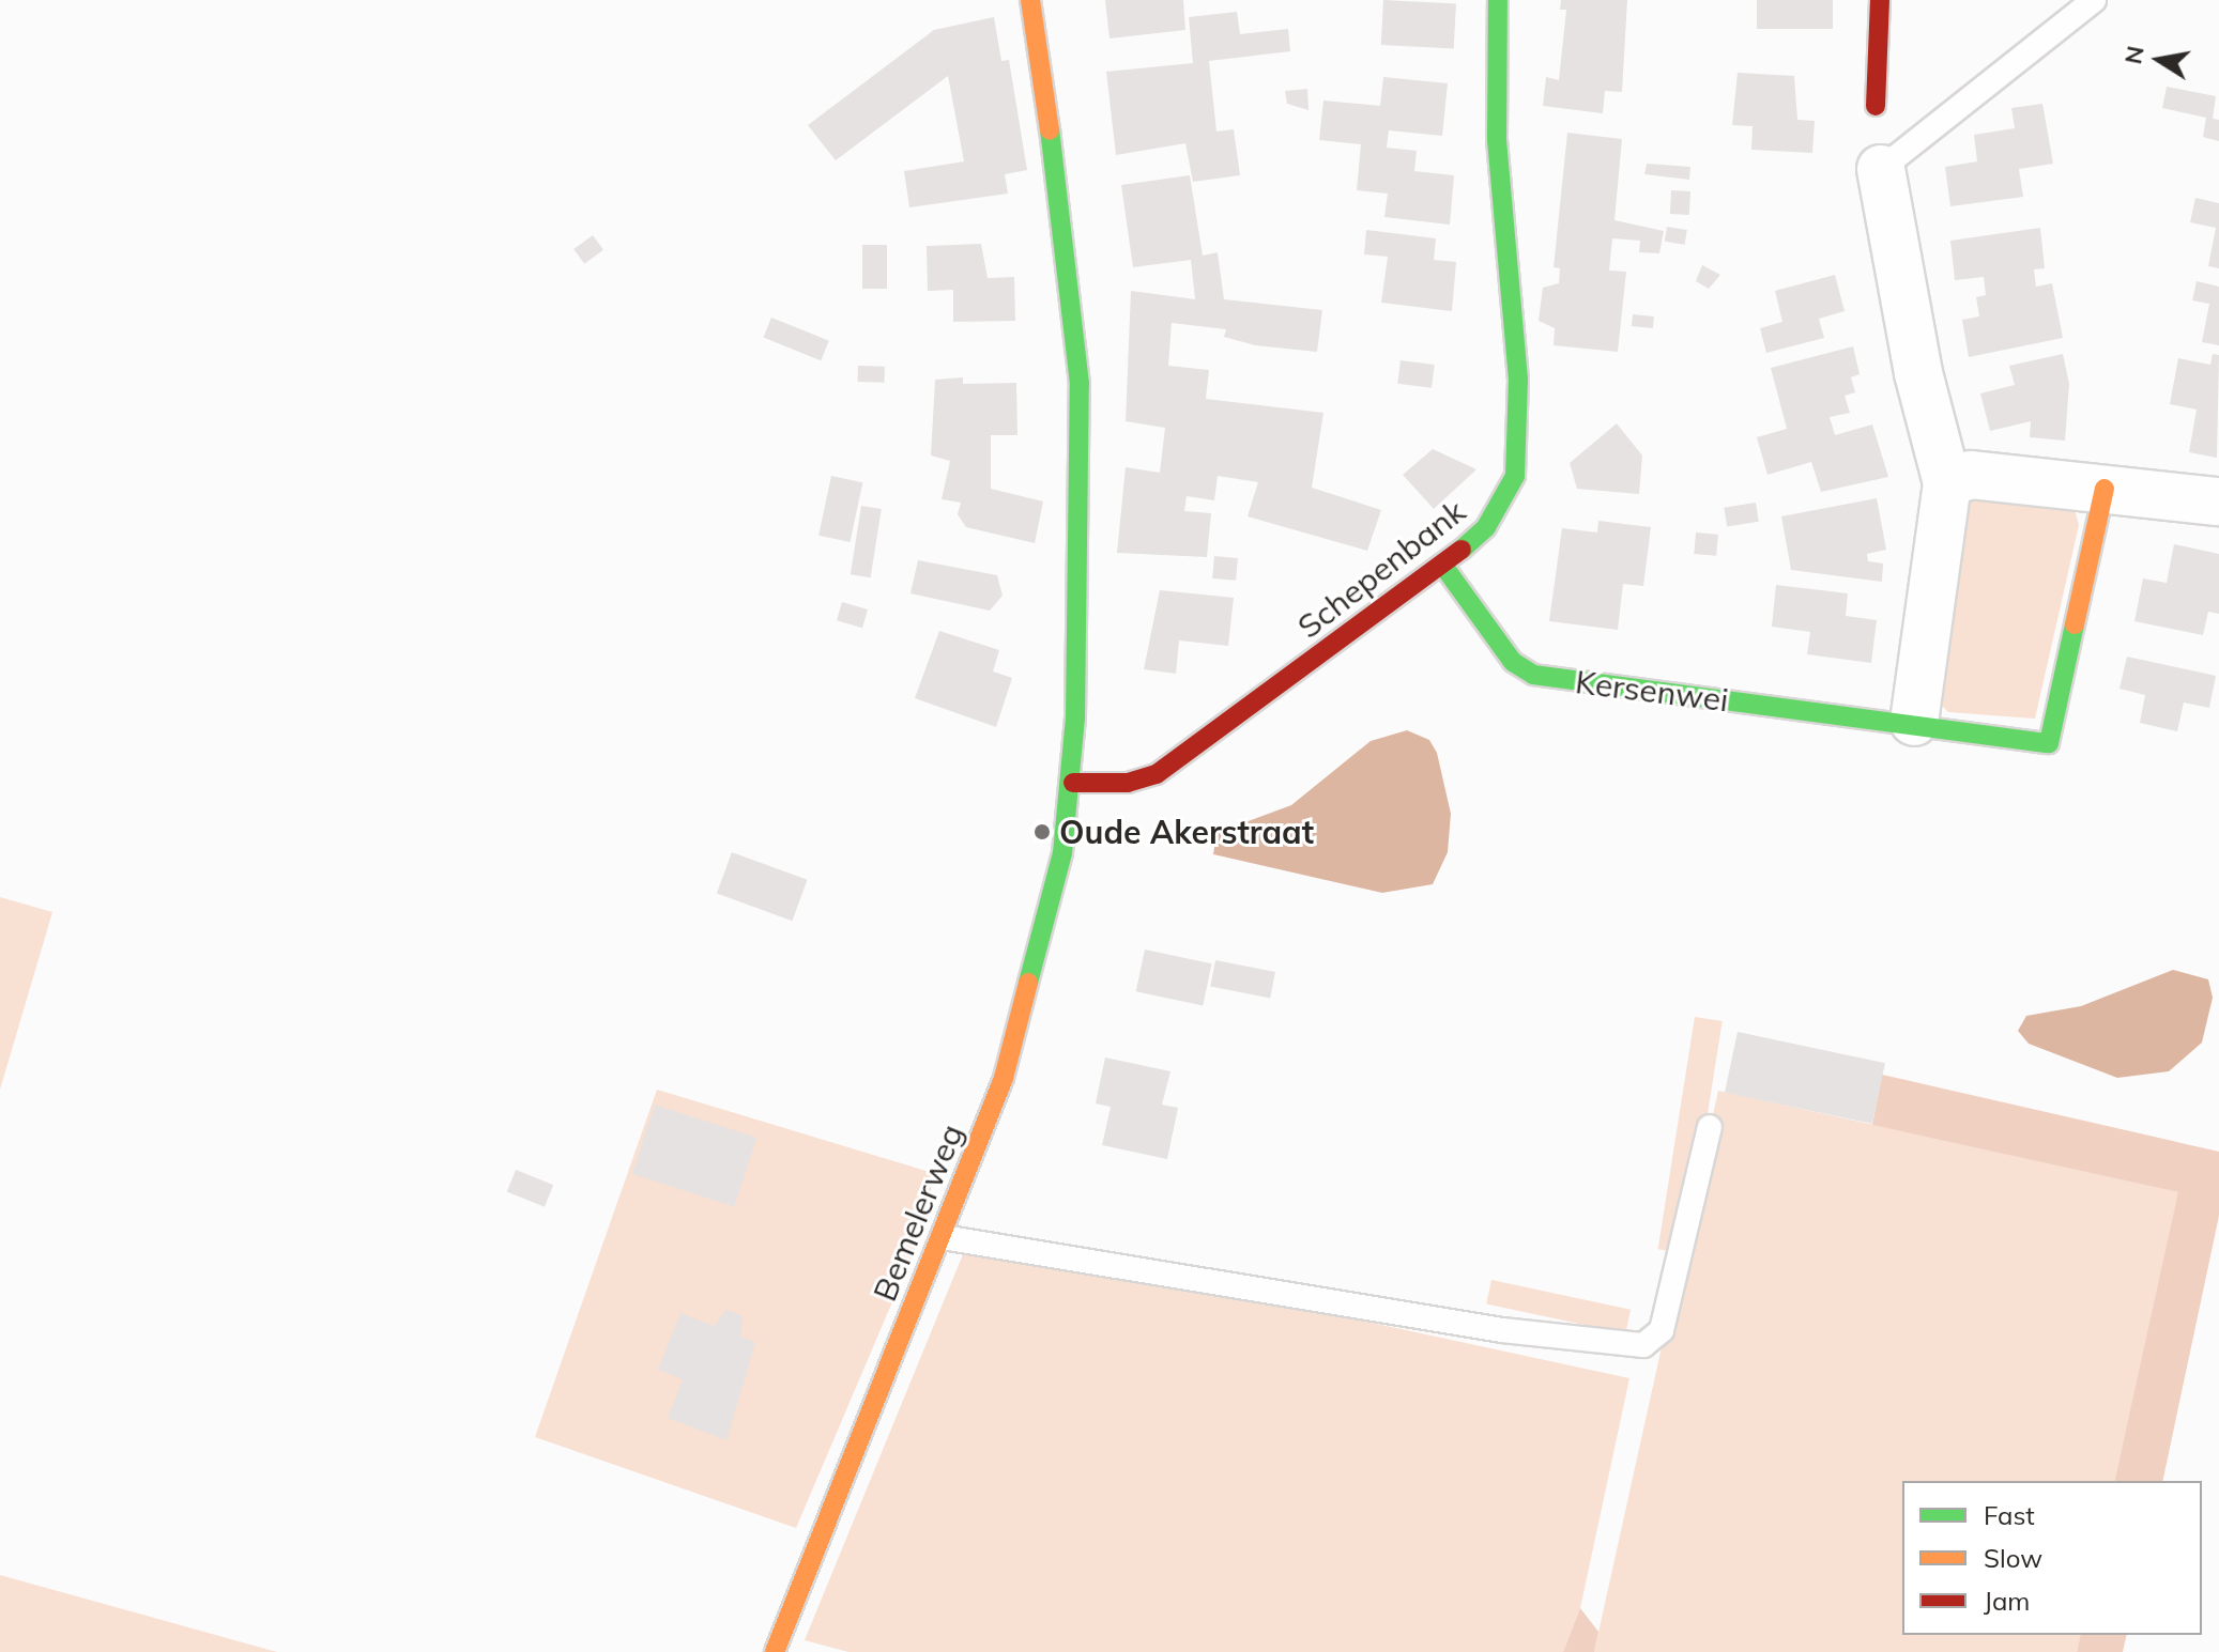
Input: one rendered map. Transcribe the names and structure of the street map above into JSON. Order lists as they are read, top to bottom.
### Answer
{
  "streets": {
    "street": ["Schepenbank", "Kersenwei", "Bemelerweg"]
  },
  "crossings": [
    ["Schepenbank", "Kersenwei"],
    ["Schepenbank", "Bemelerweg"]
  ],
  "places": ["Oude Akerstraat"],
  "legend": ["Fast", "Slow", "Jam"],
  "north": "left"
}
